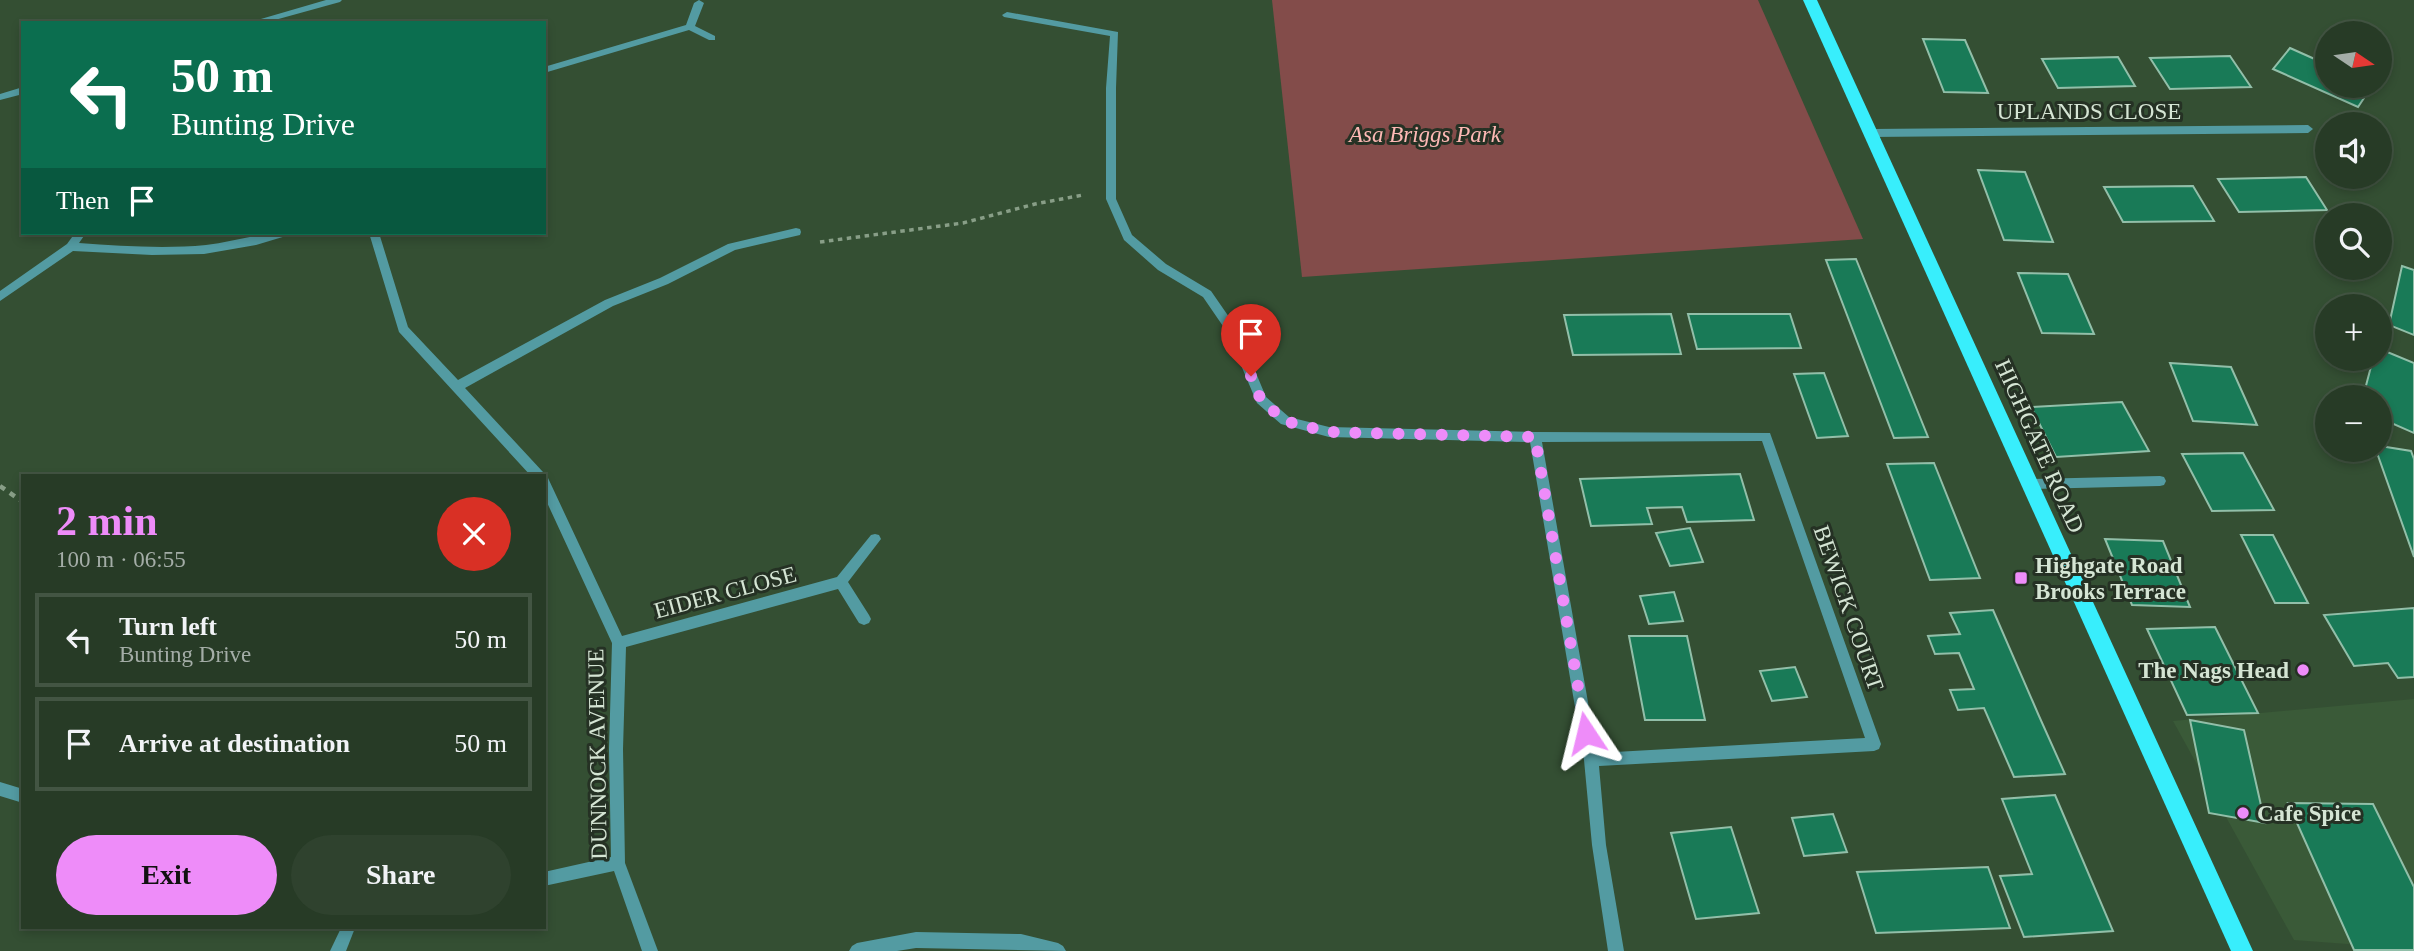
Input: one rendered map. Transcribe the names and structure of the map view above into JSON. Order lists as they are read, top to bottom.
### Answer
{
  "streets": {
    "main road": ["HIGHGATE ROAD"],
    "street": [
      "UPLANDS CLOSE",
      "EIDER CLOSE",
      "BEWICK COURT",
      "DUNNOCK AVENUE"
    ]
  },
  "crossings": [
    ["UPLANDS CLOSE", "HIGHGATE ROAD"],
    ["EIDER CLOSE", "DUNNOCK AVENUE"]
  ],
  "parks": ["Asa Briggs Park"],
  "places": {
    "transit": ["Highgate Road Brooks Terrace"],
    "other": ["The Nags Head", "Cafe Spice"]
  },
  "north": "right",
  "page": {
    "map_buttons": ["+", "−"],
    "turn": ["50 m", "Bunting Drive"],
    "then": "Then",
    "heading": ["2 min", "100 m · 06:55"],
    "list": [
      {
        "name": "Turn left",
        "note": "Bunting Drive",
        "value": "50 m"
      },
      {
        "name": "Arrive at destination",
        "value": "50 m"
      }
    ],
    "buttons": ["Exit", "Share"]
  }
}
